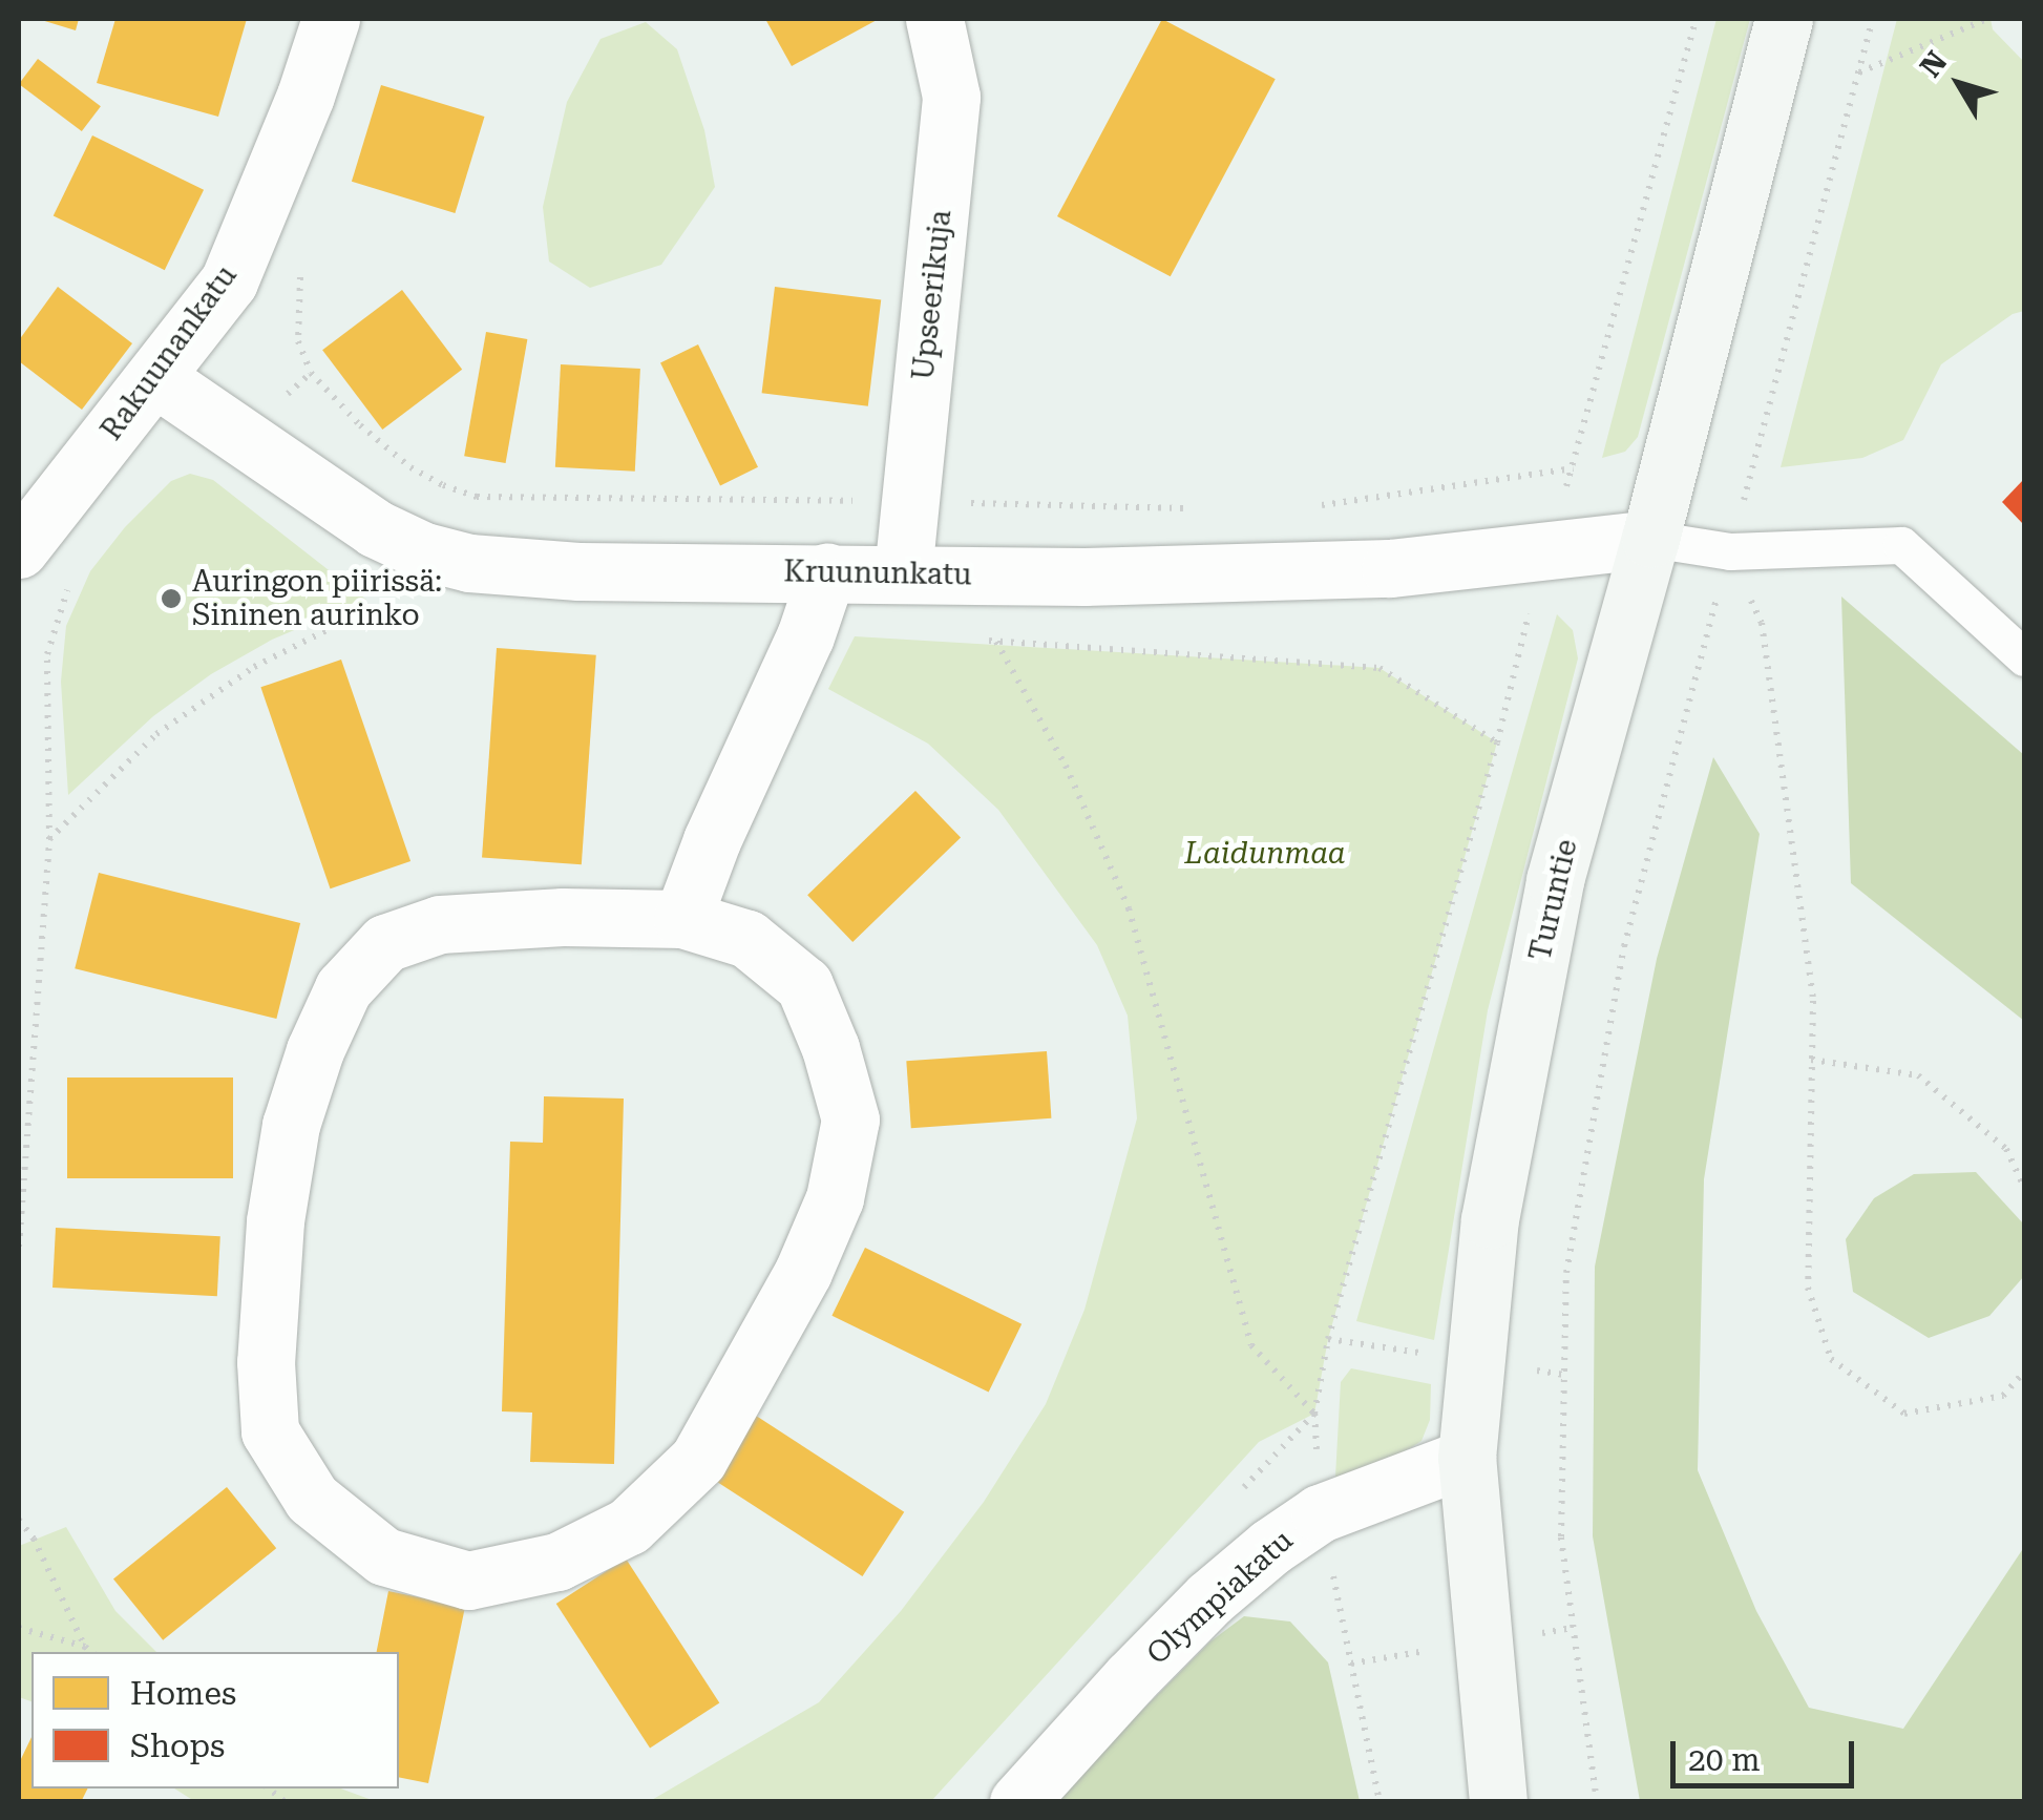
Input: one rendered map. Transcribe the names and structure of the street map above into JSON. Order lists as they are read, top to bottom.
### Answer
{
  "streets": {
    "main road": ["Turuntie"],
    "street": [
      "Upseerikuja",
      "Rakuunankatu",
      "Kruununkatu",
      "Olympiakatu"
    ]
  },
  "crossings": [
    ["Upseerikuja", "Kruununkatu"],
    ["Rakuunankatu", "Kruununkatu"],
    ["Kruununkatu", "Turuntie"],
    ["Turuntie", "Olympiakatu"]
  ],
  "parks": ["Laidunmaa"],
  "places": ["Auringon piirissä: Sininen aurinko"],
  "legend": ["Homes", "Shops"],
  "scale_bar": "20 m",
  "north": "top left"
}
